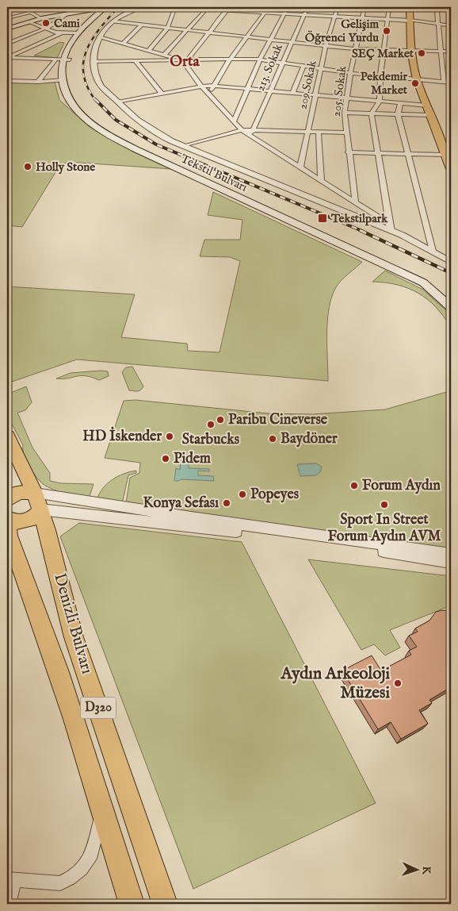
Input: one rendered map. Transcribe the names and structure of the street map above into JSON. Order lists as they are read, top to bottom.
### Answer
{
  "streets": {
    "highway": ["Denizli Bulvarı", "D320"],
    "main road": ["Tekstil Bulvarı"],
    "street": ["213. Sokak", "209.Sokak", "205. Sokak"]
  },
  "districts": ["Orta"],
  "places": {
    "other": [
      "Cami",
      "Gelişim Öğrenci Yurdu",
      "SEÇ Market",
      "Pekdemir Market",
      "Holly Stone",
      "Paribu Cineverse",
      "Starbucks",
      "HD İskender",
      "Baydöner",
      "Pidem",
      "Forum Aydın",
      "Popeyes",
      "Konya Sefası",
      "Sport In Street Forum Aydın AVM",
      "Aydın Arkeoloji Müzesi"
    ],
    "transit": ["Tekstilpark"]
  },
  "north": "right"
}
